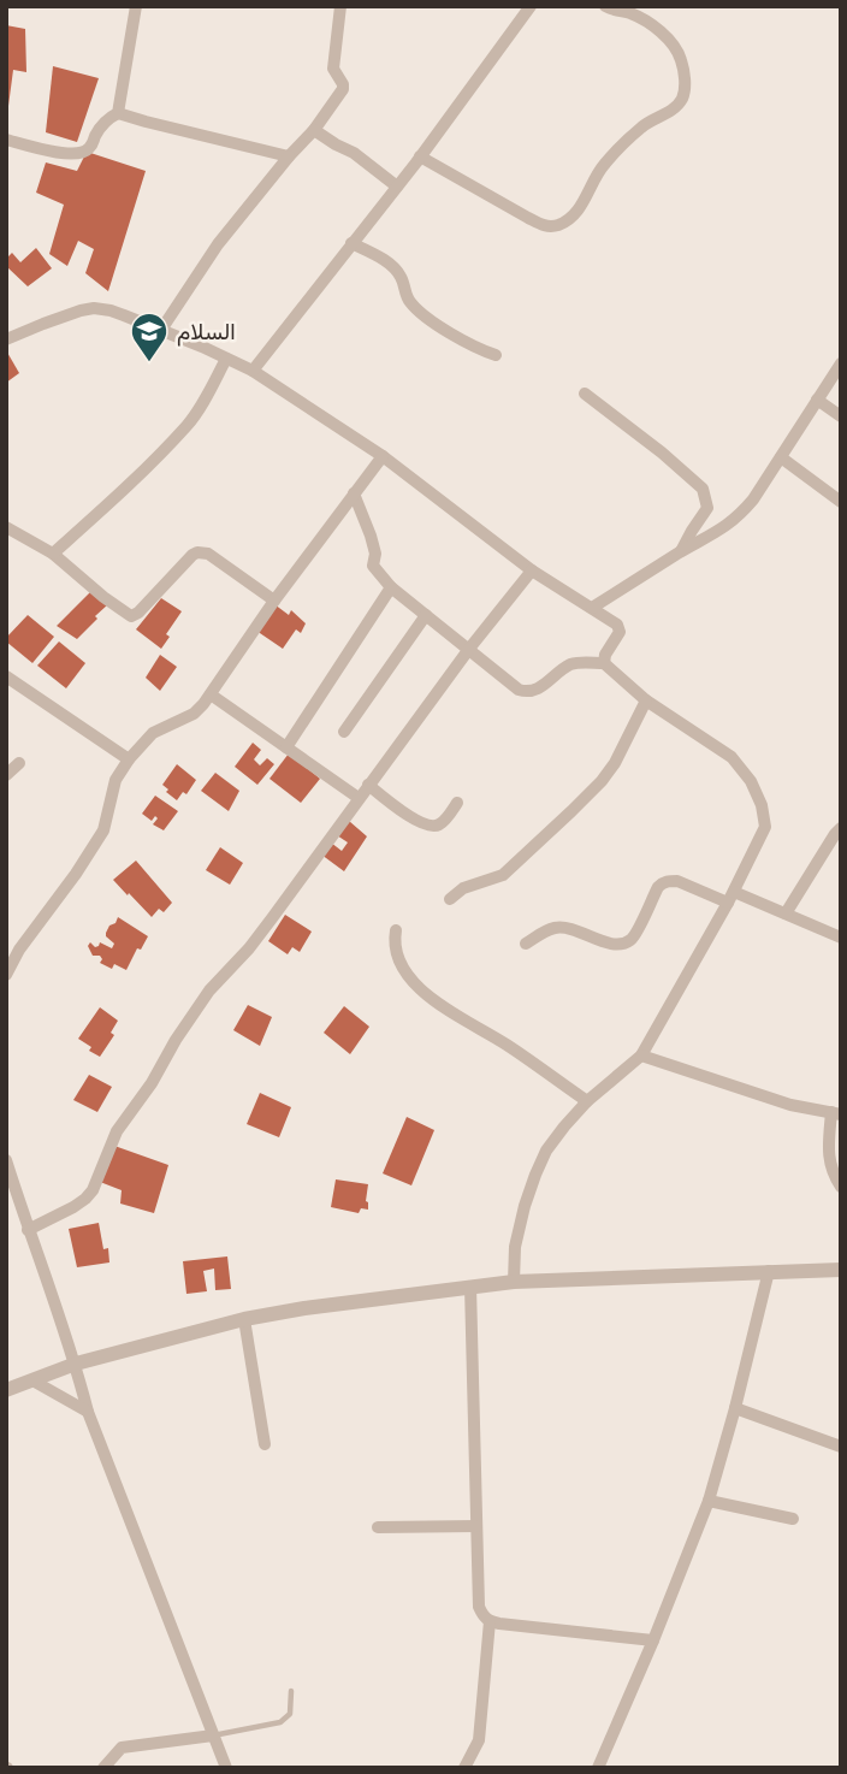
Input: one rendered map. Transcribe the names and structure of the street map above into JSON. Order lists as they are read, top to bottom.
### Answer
{
  "places": {
    "school or university": ["السلام"]
  }
}
